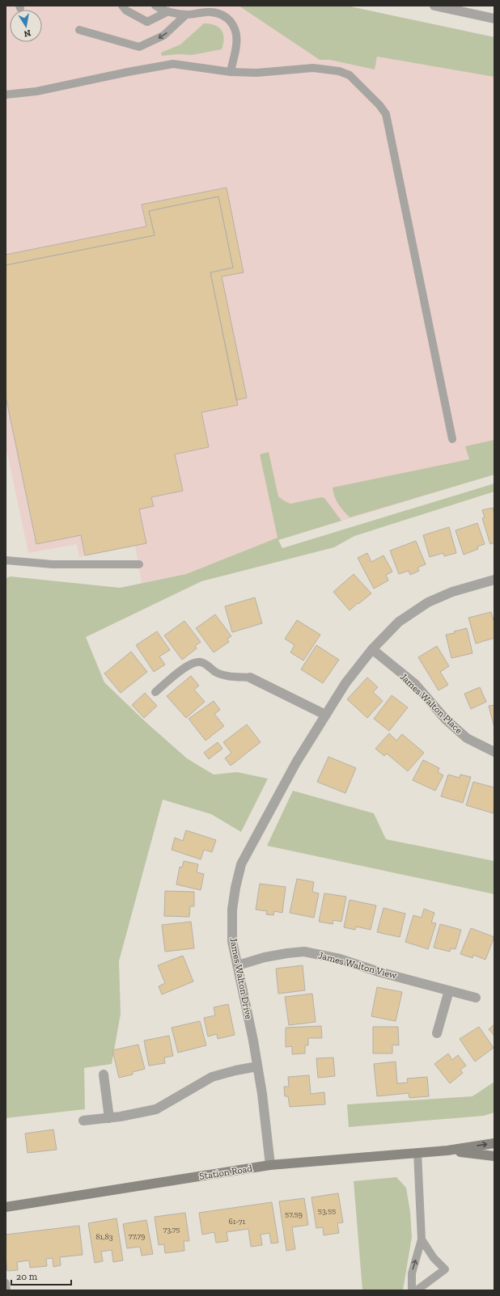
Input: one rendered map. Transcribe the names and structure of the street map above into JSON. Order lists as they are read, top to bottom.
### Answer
{
  "streets": {
    "main road": ["Station Road"],
    "street": ["James Walton Place", "James Walton View", "James Walton Drive"]
  },
  "crossings": [
    ["James Walton Place", "James Walton Drive"],
    ["James Walton View", "James Walton Drive"],
    ["James Walton Drive", "Station Road"]
  ],
  "house_numbers": [
    "53,55",
    "57,59",
    "61-71",
    "73,75",
    "77,79",
    "81,83"
  ],
  "scale_bar": "20 m",
  "north": "bottom"
}
